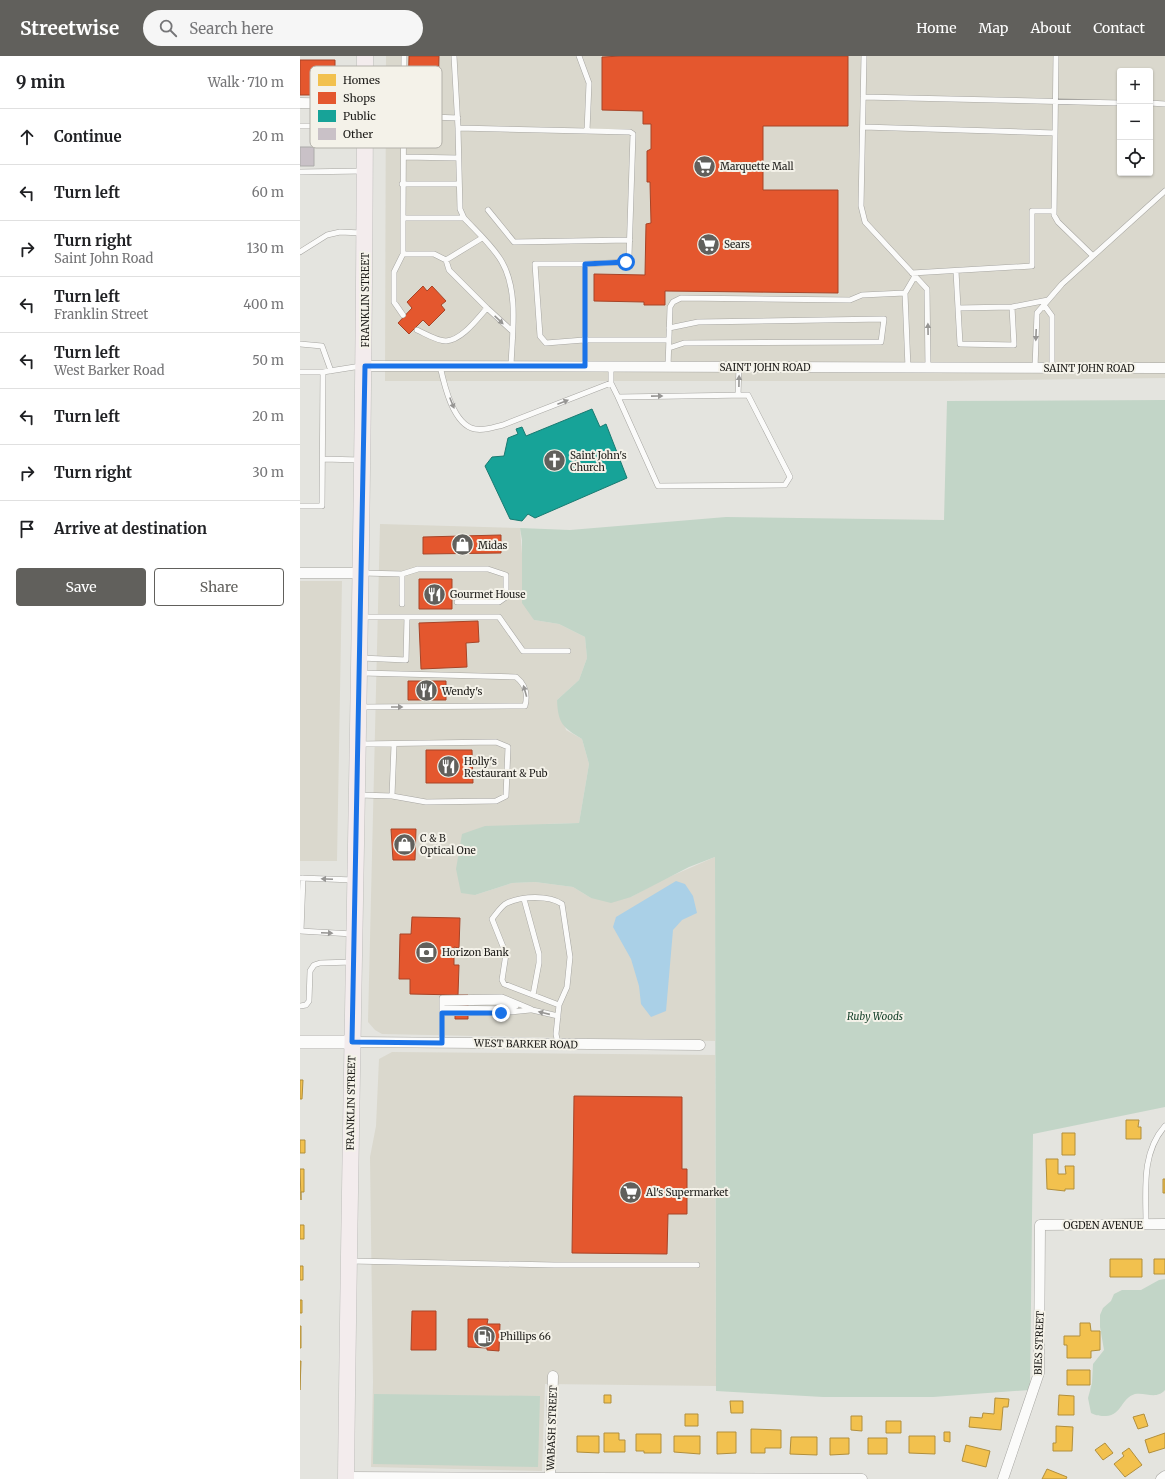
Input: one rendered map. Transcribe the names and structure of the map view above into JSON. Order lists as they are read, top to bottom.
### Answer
{
  "streets": {
    "main road": ["FRANKLIN STREET"],
    "street": [
      "SAINT JOHN ROAD",
      "WEST BARKER ROAD",
      "OGDEN AVENUE",
      "BIES STREET",
      "WABASH STREET"
    ]
  },
  "crossings": [
    ["FRANKLIN STREET", "SAINT JOHN ROAD"],
    ["FRANKLIN STREET", "WEST BARKER ROAD"],
    ["OGDEN AVENUE", "BIES STREET"]
  ],
  "parks": ["Ruby Woods"],
  "places": {
    "supermarket": ["Marquette Mall", "Sears", "Al's Supermarket"],
    "church": ["Saint John's Church"],
    "shop": ["Midas", "C & B Optical One"],
    "restaurant": ["Gourmet House", "Wendy's", "Holly's Restaurant & Pub"],
    "bank": ["Horizon Bank"],
    "fuel station": ["Phillips 66"]
  },
  "legend": [
    "Homes",
    "Shops",
    "Public",
    "Other"
  ],
  "page": {
    "header": "Streetwise",
    "search": "Search here",
    "nav": [
      "Home",
      "Map",
      "About",
      "Contact"
    ],
    "heading": ["9 min", "Walk · 710 m"],
    "map_buttons": ["+", "−"],
    "list": [
      ["Continue", "20 m"],
      ["Turn left", "60 m"],
      ["Turn right", "Saint John Road", "130 m"],
      ["Turn left", "Franklin Street", "400 m"],
      ["Turn left", "West Barker Road", "50 m"],
      ["Turn left", "20 m"],
      ["Turn right", "30 m"],
      "Arrive at destination"
    ],
    "buttons": ["Save", "Share"]
  }
}
